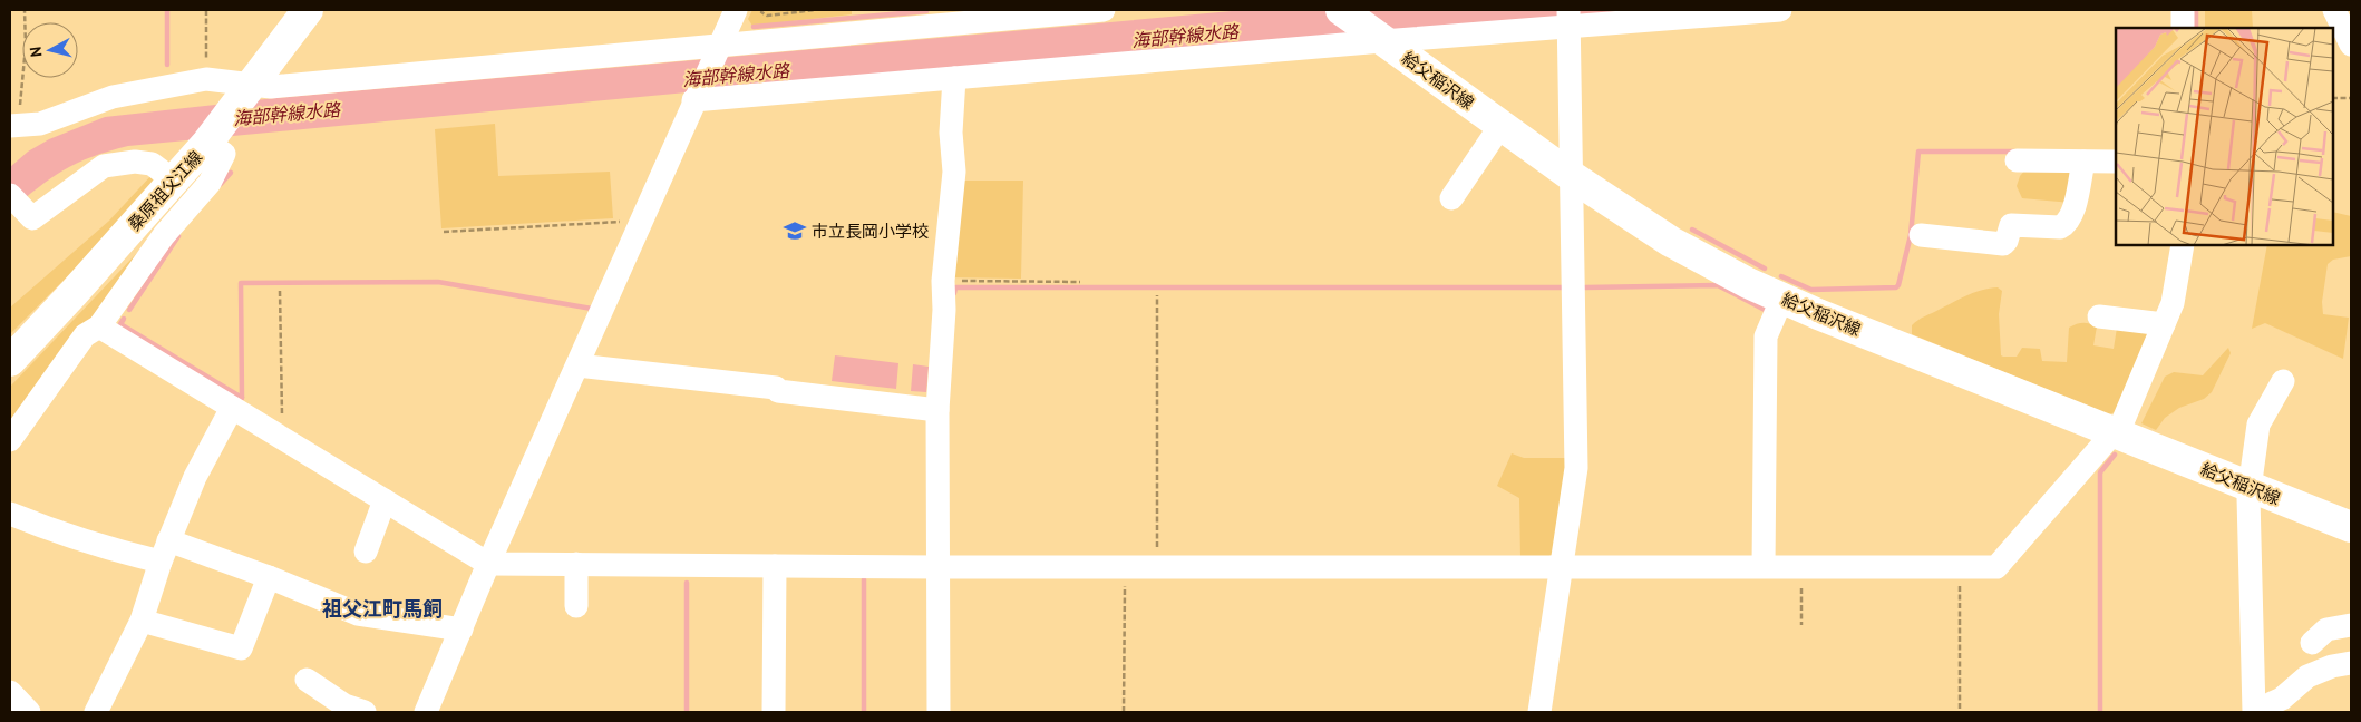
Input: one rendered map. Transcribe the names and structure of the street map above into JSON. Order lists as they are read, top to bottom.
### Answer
{
  "streets": {
    "main road": ["給父稲沢線", "桑原祖父江線"]
  },
  "districts": ["祖父江町馬飼"],
  "water": ["海部幹線水路"],
  "places": {
    "school or university": ["市立長岡小学校"]
  },
  "north": "left"
}
